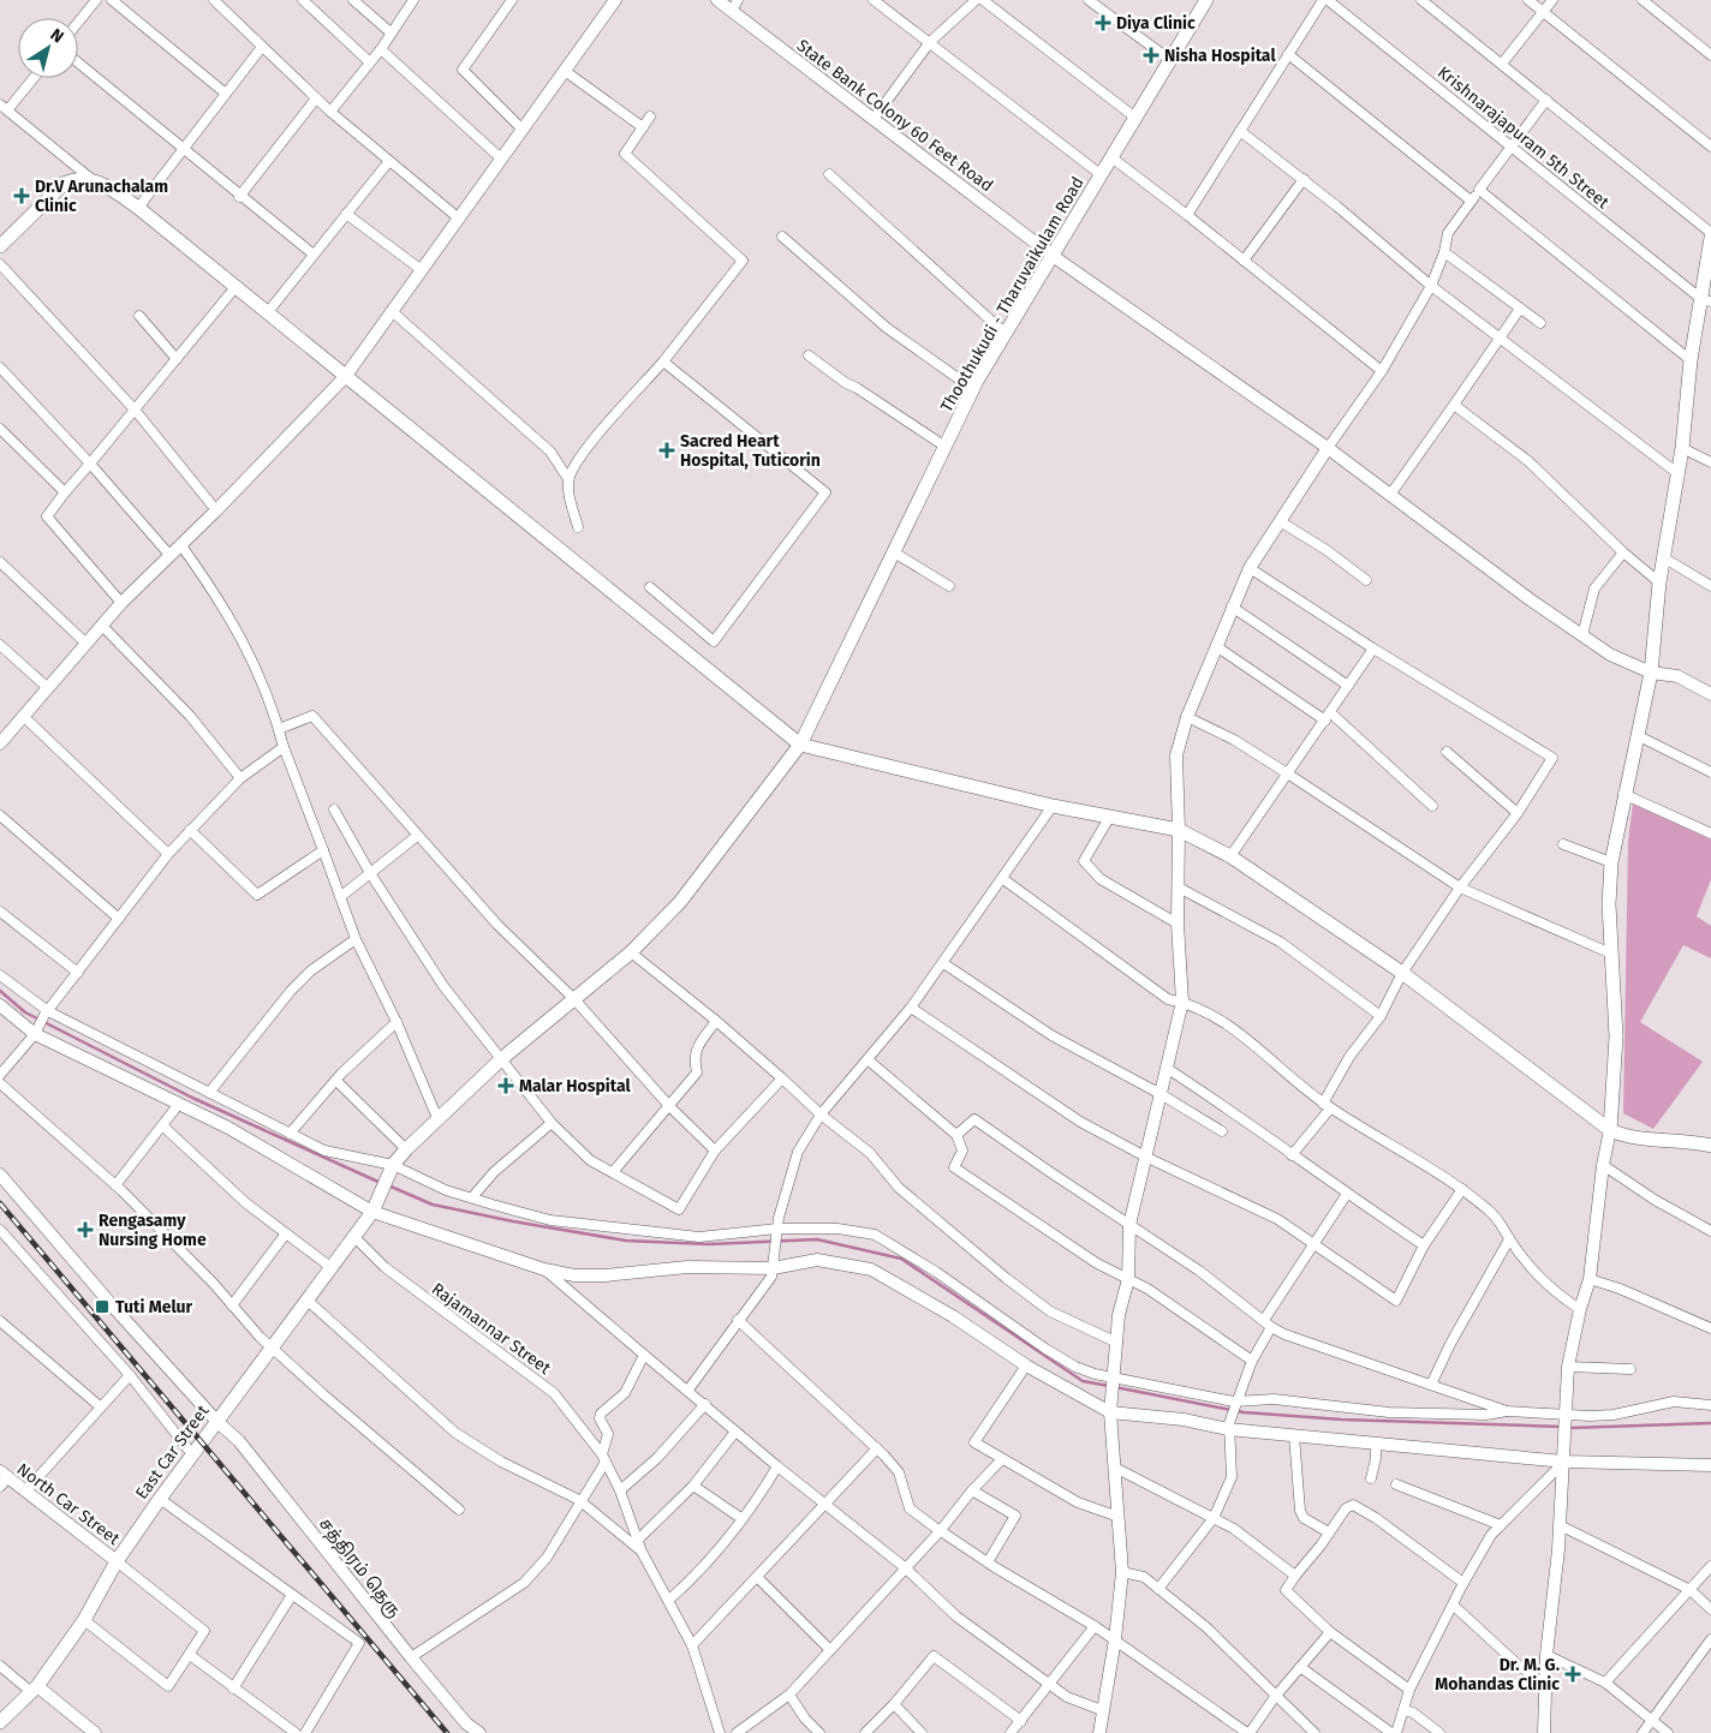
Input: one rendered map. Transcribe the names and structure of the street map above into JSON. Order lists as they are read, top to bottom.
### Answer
{
  "streets": {
    "main road": ["Thoothukudi - Tharuvaikulam Road", "East Car Street"],
    "street": [
      "State Bank Colony 60 Feet Road",
      "Krishnarajapuram 5th Street",
      "Rajamannar Street",
      "North Car Street",
      "சத்திரம் தெரு"
    ]
  },
  "crossings": [
    ["State Bank Colony 60 Feet Road", "Thoothukudi - Tharuvaikulam Road"],
    ["Thoothukudi - Tharuvaikulam Road", "East Car Street"],
    ["Rajamannar Street", "East Car Street"],
    ["East Car Street", "North Car Street"],
    ["East Car Street", "சத்திரம் தெரு"]
  ],
  "places": {
    "health": [
      "Diya Clinic",
      "Nisha Hospital",
      "Dr.V Arunachalam Clinic",
      "Sacred Heart Hospital, Tuticorin",
      "Malar Hospital",
      "Rengasamy Nursing Home",
      "Dr. M. G. Mohandas Clinic"
    ],
    "transit": ["Tuti Melur"]
  },
  "north": "top right"
}
